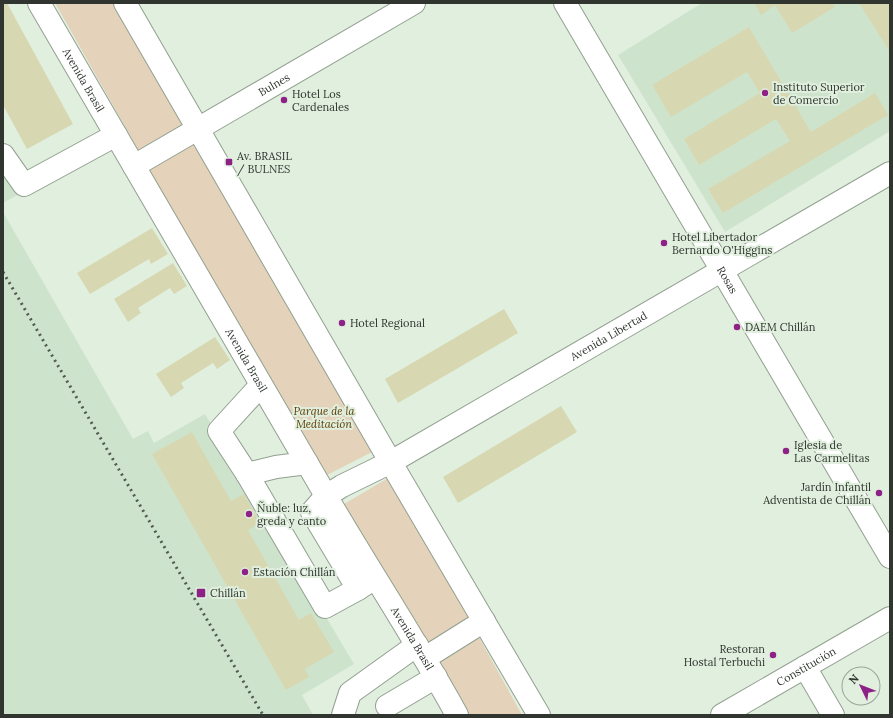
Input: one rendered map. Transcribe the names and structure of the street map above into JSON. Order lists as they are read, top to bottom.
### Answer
{
  "streets": {
    "main road": [
      "Avenida Brasil",
      "Bulnes",
      "Rosas",
      "Avenida Libertad",
      "Constitución"
    ]
  },
  "crossings": [
    ["Avenida Brasil", "Bulnes"],
    ["Avenida Brasil", "Avenida Libertad"],
    ["Rosas", "Avenida Libertad"]
  ],
  "parks": ["Parque de la Meditación"],
  "places": {
    "other": [
      "Instituto Superior de Comercio",
      "Hotel Los Cardenales",
      "Hotel Libertador Bernardo O'Higgins",
      "Hotel Regional",
      "DAEM Chillán",
      "Iglesia de Las Carmelitas",
      "Jardín Infantil Adventista de Chillán",
      "Ñuble: luz, greda y canto",
      "Estación Chillán",
      "Restoran Hostal Terbuchi"
    ],
    "transit": ["Av. BRASIL / BULNES", "Chillán"]
  },
  "north": "top left"
}
